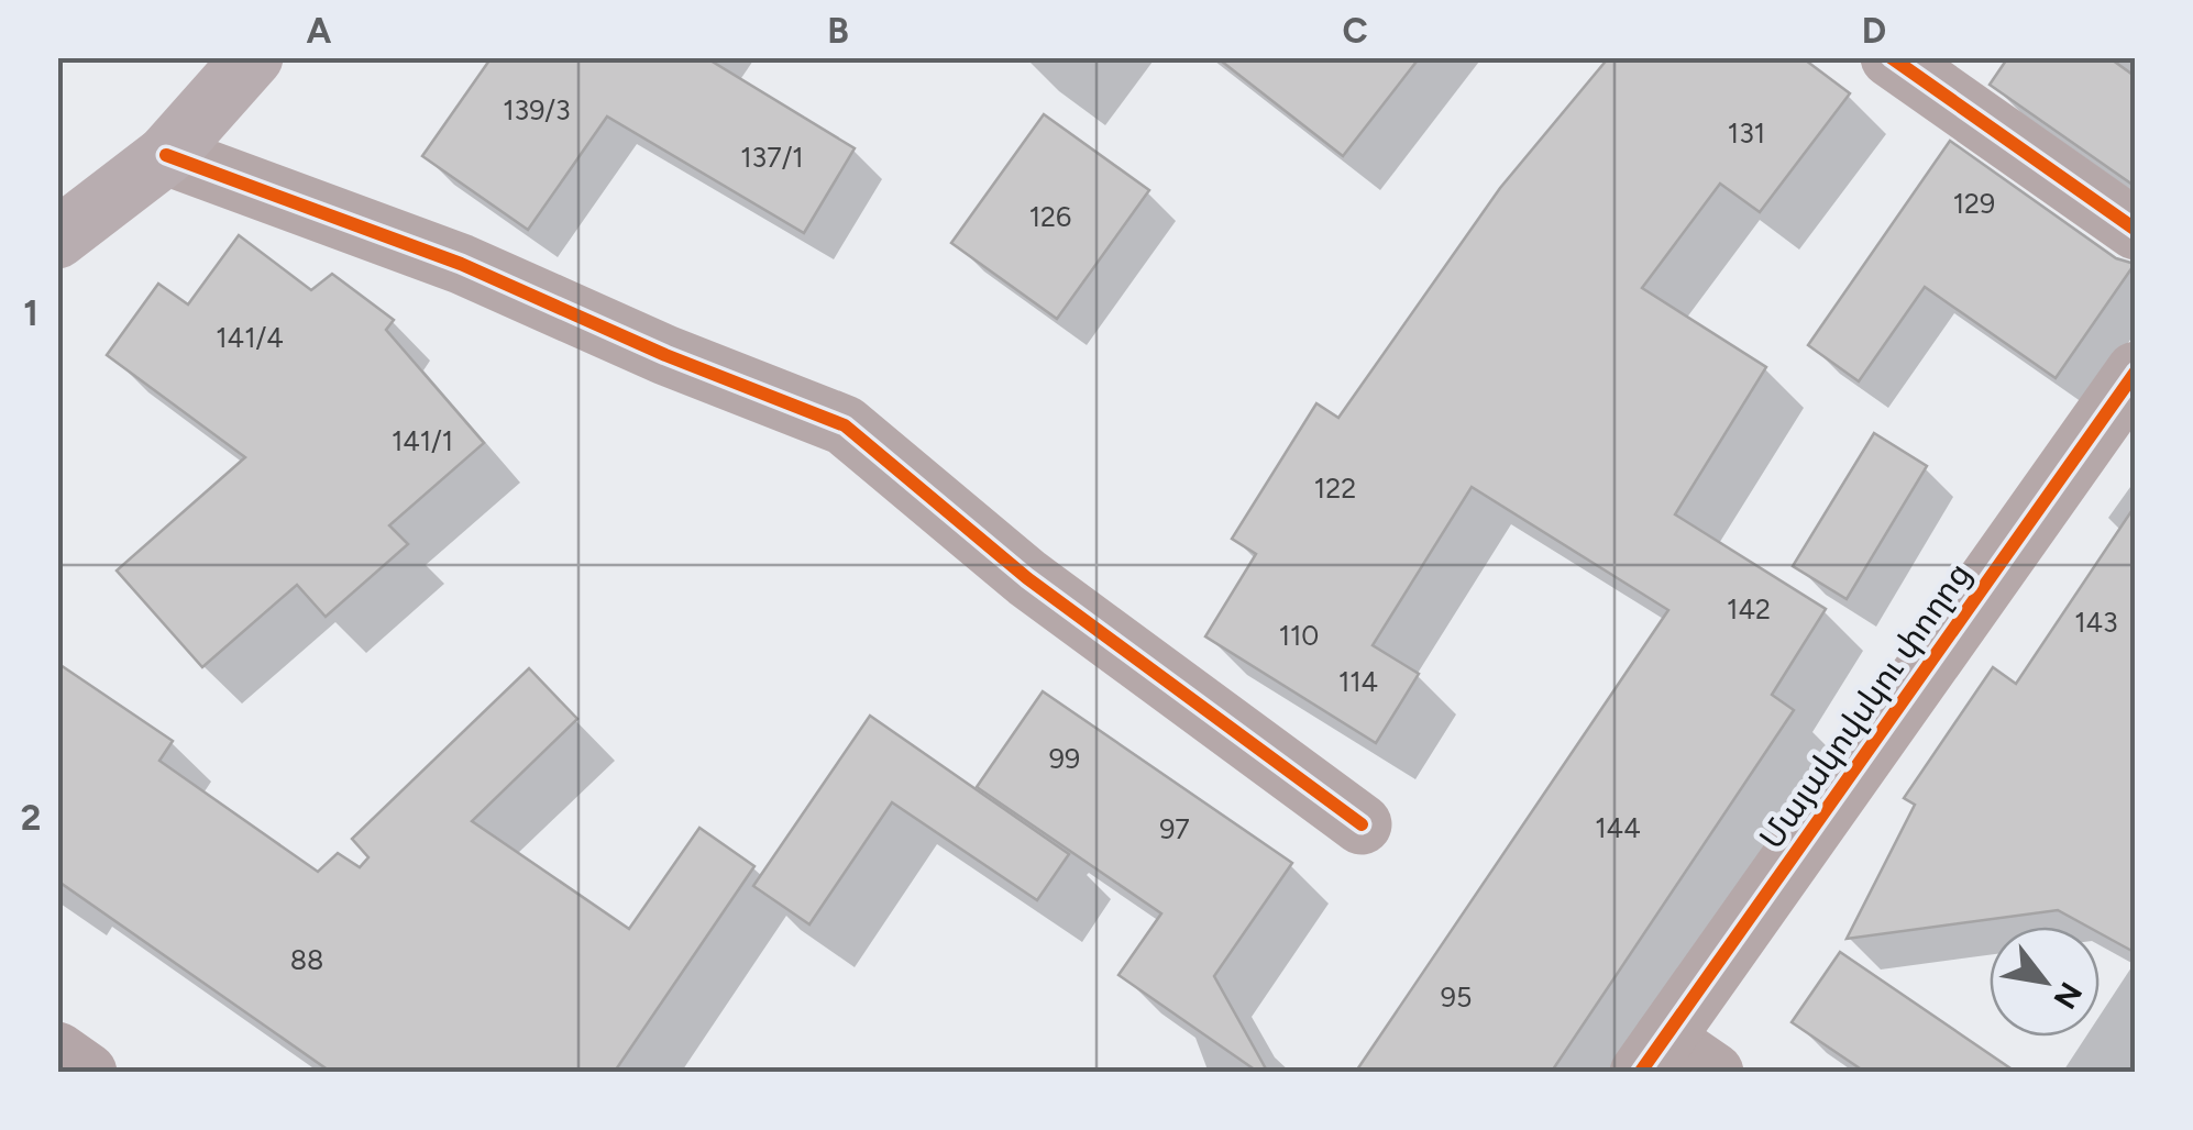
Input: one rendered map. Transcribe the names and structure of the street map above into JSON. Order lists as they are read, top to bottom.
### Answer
{
  "streets": {
    "street": ["Մայակովսկու փողոց"]
  },
  "house_numbers": [
    "139/3",
    "131",
    "137/1",
    "129",
    "126",
    "141/4",
    "141/1",
    "122",
    "142",
    "143",
    "110",
    "114",
    "99",
    "144",
    "97",
    "88",
    "95"
  ],
  "north": "bottom right",
  "grid": {
    "columns": [
      "A",
      "B",
      "C",
      "D"
    ],
    "rows": ["1", "2"]
  }
}
